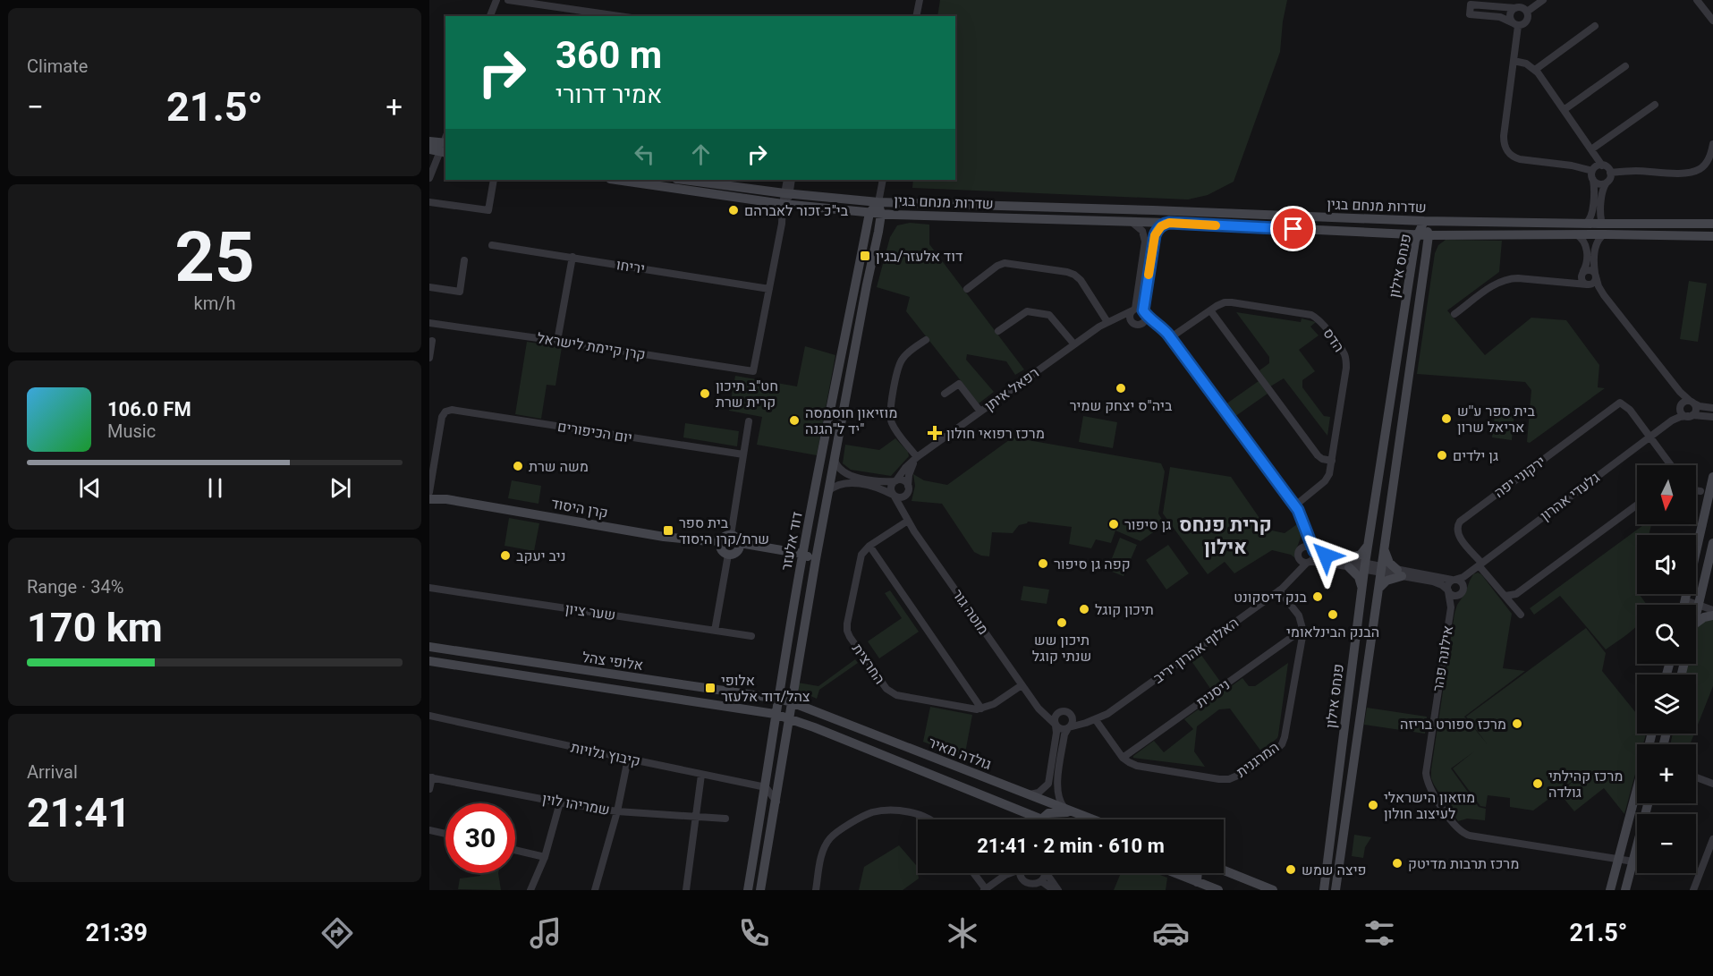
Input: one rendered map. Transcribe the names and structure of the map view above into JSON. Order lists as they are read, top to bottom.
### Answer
{
  "streets": {
    "street": [
      "שדרות מנחם בגין",
      "פנחס אילון",
      "יריחו",
      "הדס",
      "קרן קיימת לישראל",
      "רפאל איתן",
      "יום הכיפורים",
      "ירקוני יפה",
      "גלעדי אהרון",
      "קרן היסוד",
      "דוד אלעזר",
      "שער ציון",
      "מוטה גור",
      "האלוף אהרון יריב",
      "אילונה פהר",
      "אלופי צהל",
      "החרצית",
      "ניסנית",
      "גולדה מאיר",
      "קיבוץ גלויות",
      "המרגנית",
      "שמריהו לוין"
    ]
  },
  "crossings": [
    ["שדרות מנחם בגין", "פנחס אילון"],
    ["שדרות מנחם בגין", "דוד אלעזר"],
    ["יריחו", "קרן קיימת לישראל"],
    ["רפאל איתן", "מוטה גור"],
    ["יום הכיפורים", "קרן היסוד"],
    ["ירקוני יפה", "גלעדי אהרון"],
    ["גלעדי אהרון", "אילונה פהר"],
    ["דוד אלעזר", "אלופי צהל"],
    ["דוד אלעזר", "גולדה מאיר"],
    ["דוד אלעזר", "קיבוץ גלויות"],
    ["מוטה גור", "האלוף אהרון יריב"],
    ["מוטה גור", "החרצית"],
    ["אלופי צהל", "גולדה מאיר"],
    ["ניסנית", "המרגנית"]
  ],
  "districts": ["קרית פנחס אילון"],
  "places": {
    "other": [
      "בי\"כ זכור לאברהם",
      "ביה\"ס יצחק שמיר",
      "חט\"ב תיכון קרית שרת",
      "בית ספר ע''ש אריאל שרון",
      "מוזיאון חוסמסה יד ל\"הגנה\"",
      "גן ילדים",
      "משה שרת",
      "גן סיפור",
      "ניב יעקב",
      "קפה גן סיפור",
      "בנק דיסקונט",
      "תיכון קוגל",
      "הבנק הבינלאומי",
      "תיכון שש שנתי קוגל",
      "מרכז ספורט בריזה",
      "מרכז קהילתי גולדה",
      "מוזאון הישראלי לעיצוב חולון",
      "מרכז תרבות מדיטק",
      "פיצה שמש"
    ],
    "transit": ["דוד אלעזר/בגין", "בית ספר שרת/קרן היסוד", "אלופי צהל/דוד אלעזר"],
    "health": ["מרכז רפואי חולון"]
  },
  "north": "bottom",
  "page": {
    "tile": [
      "Climate",
      ["25", "km/h"],
      ["Range · 34%", "170 km"],
      ["Arrival", "21:41"]
    ],
    "turn": ["360 m", "אמיר דרורי"],
    "heat": ["−", "21.5°", "+"],
    "song": ["106.0 FM", "Music"],
    "map_buttons": ["+", "−"],
    "limit": "30",
    "trip": "21:41 · 2 min · 610 m",
    "tabs": ["21:39", "21.5°"]
  }
}
